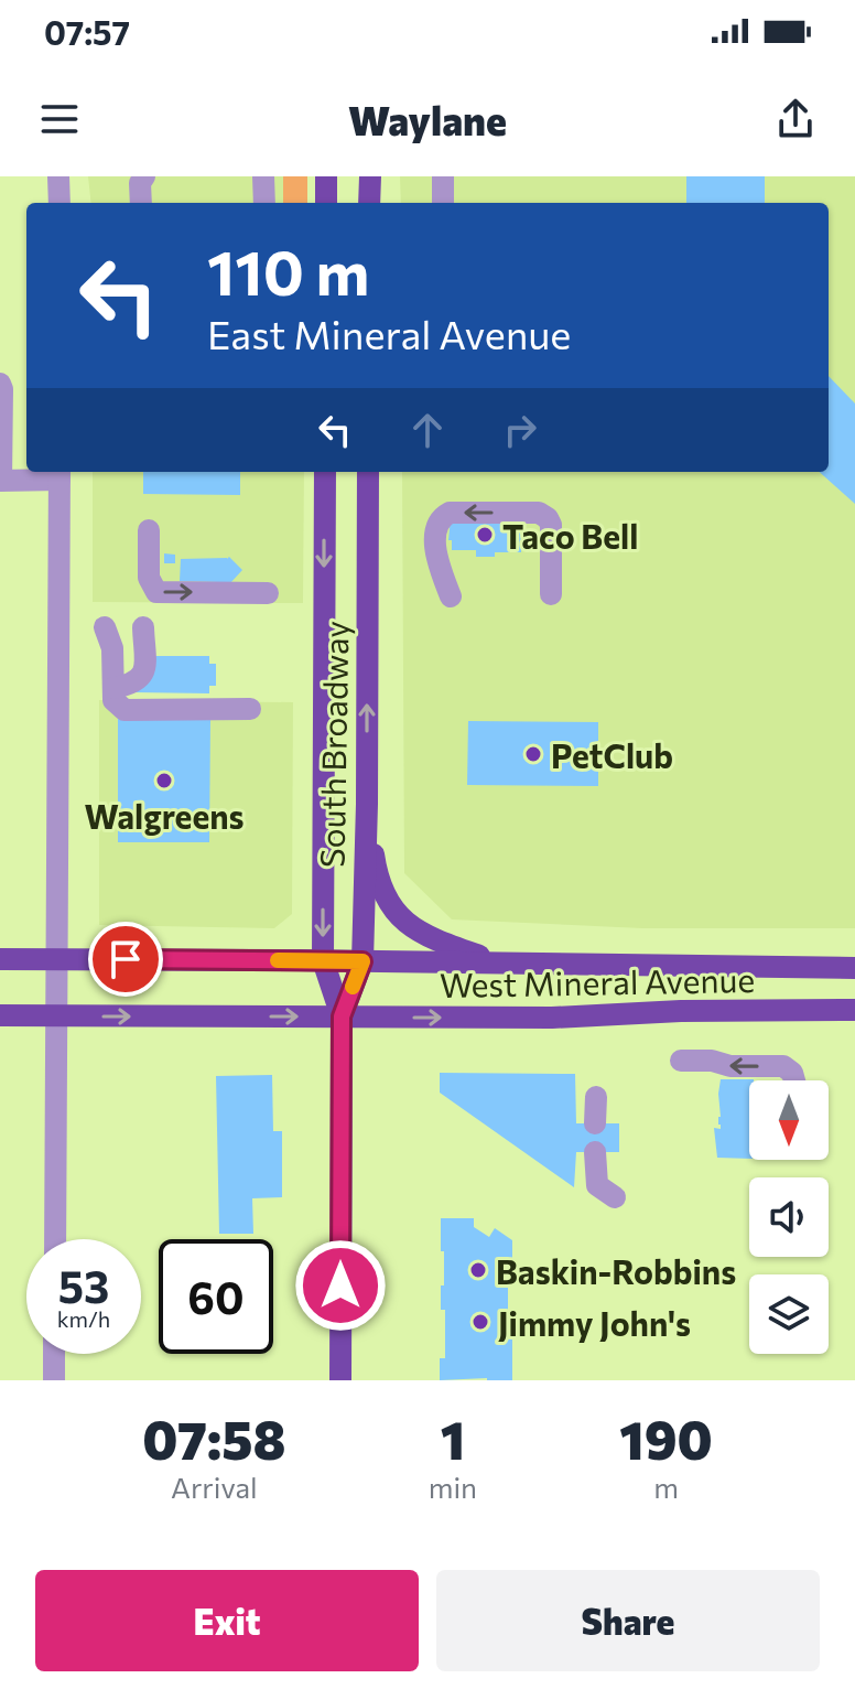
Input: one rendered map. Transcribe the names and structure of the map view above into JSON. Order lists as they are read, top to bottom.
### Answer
{
  "streets": {
    "main road": ["South Broadway", "West Mineral Avenue"]
  },
  "crossings": [
    ["South Broadway", "West Mineral Avenue"]
  ],
  "places": [
    "Taco Bell",
    "PetClub",
    "Walgreens",
    "Baskin-Robbins",
    "Jimmy John's"
  ],
  "north": "bottom",
  "page": {
    "status": "07:57",
    "header": "Waylane",
    "turn": ["110 m", "East Mineral Avenue"],
    "speed": "53 km/h",
    "limit": "60",
    "eta": [
      "07:58",
      "Arrival",
      "1",
      "min",
      "190",
      "m"
    ],
    "buttons": ["Exit", "Share"]
  }
}
